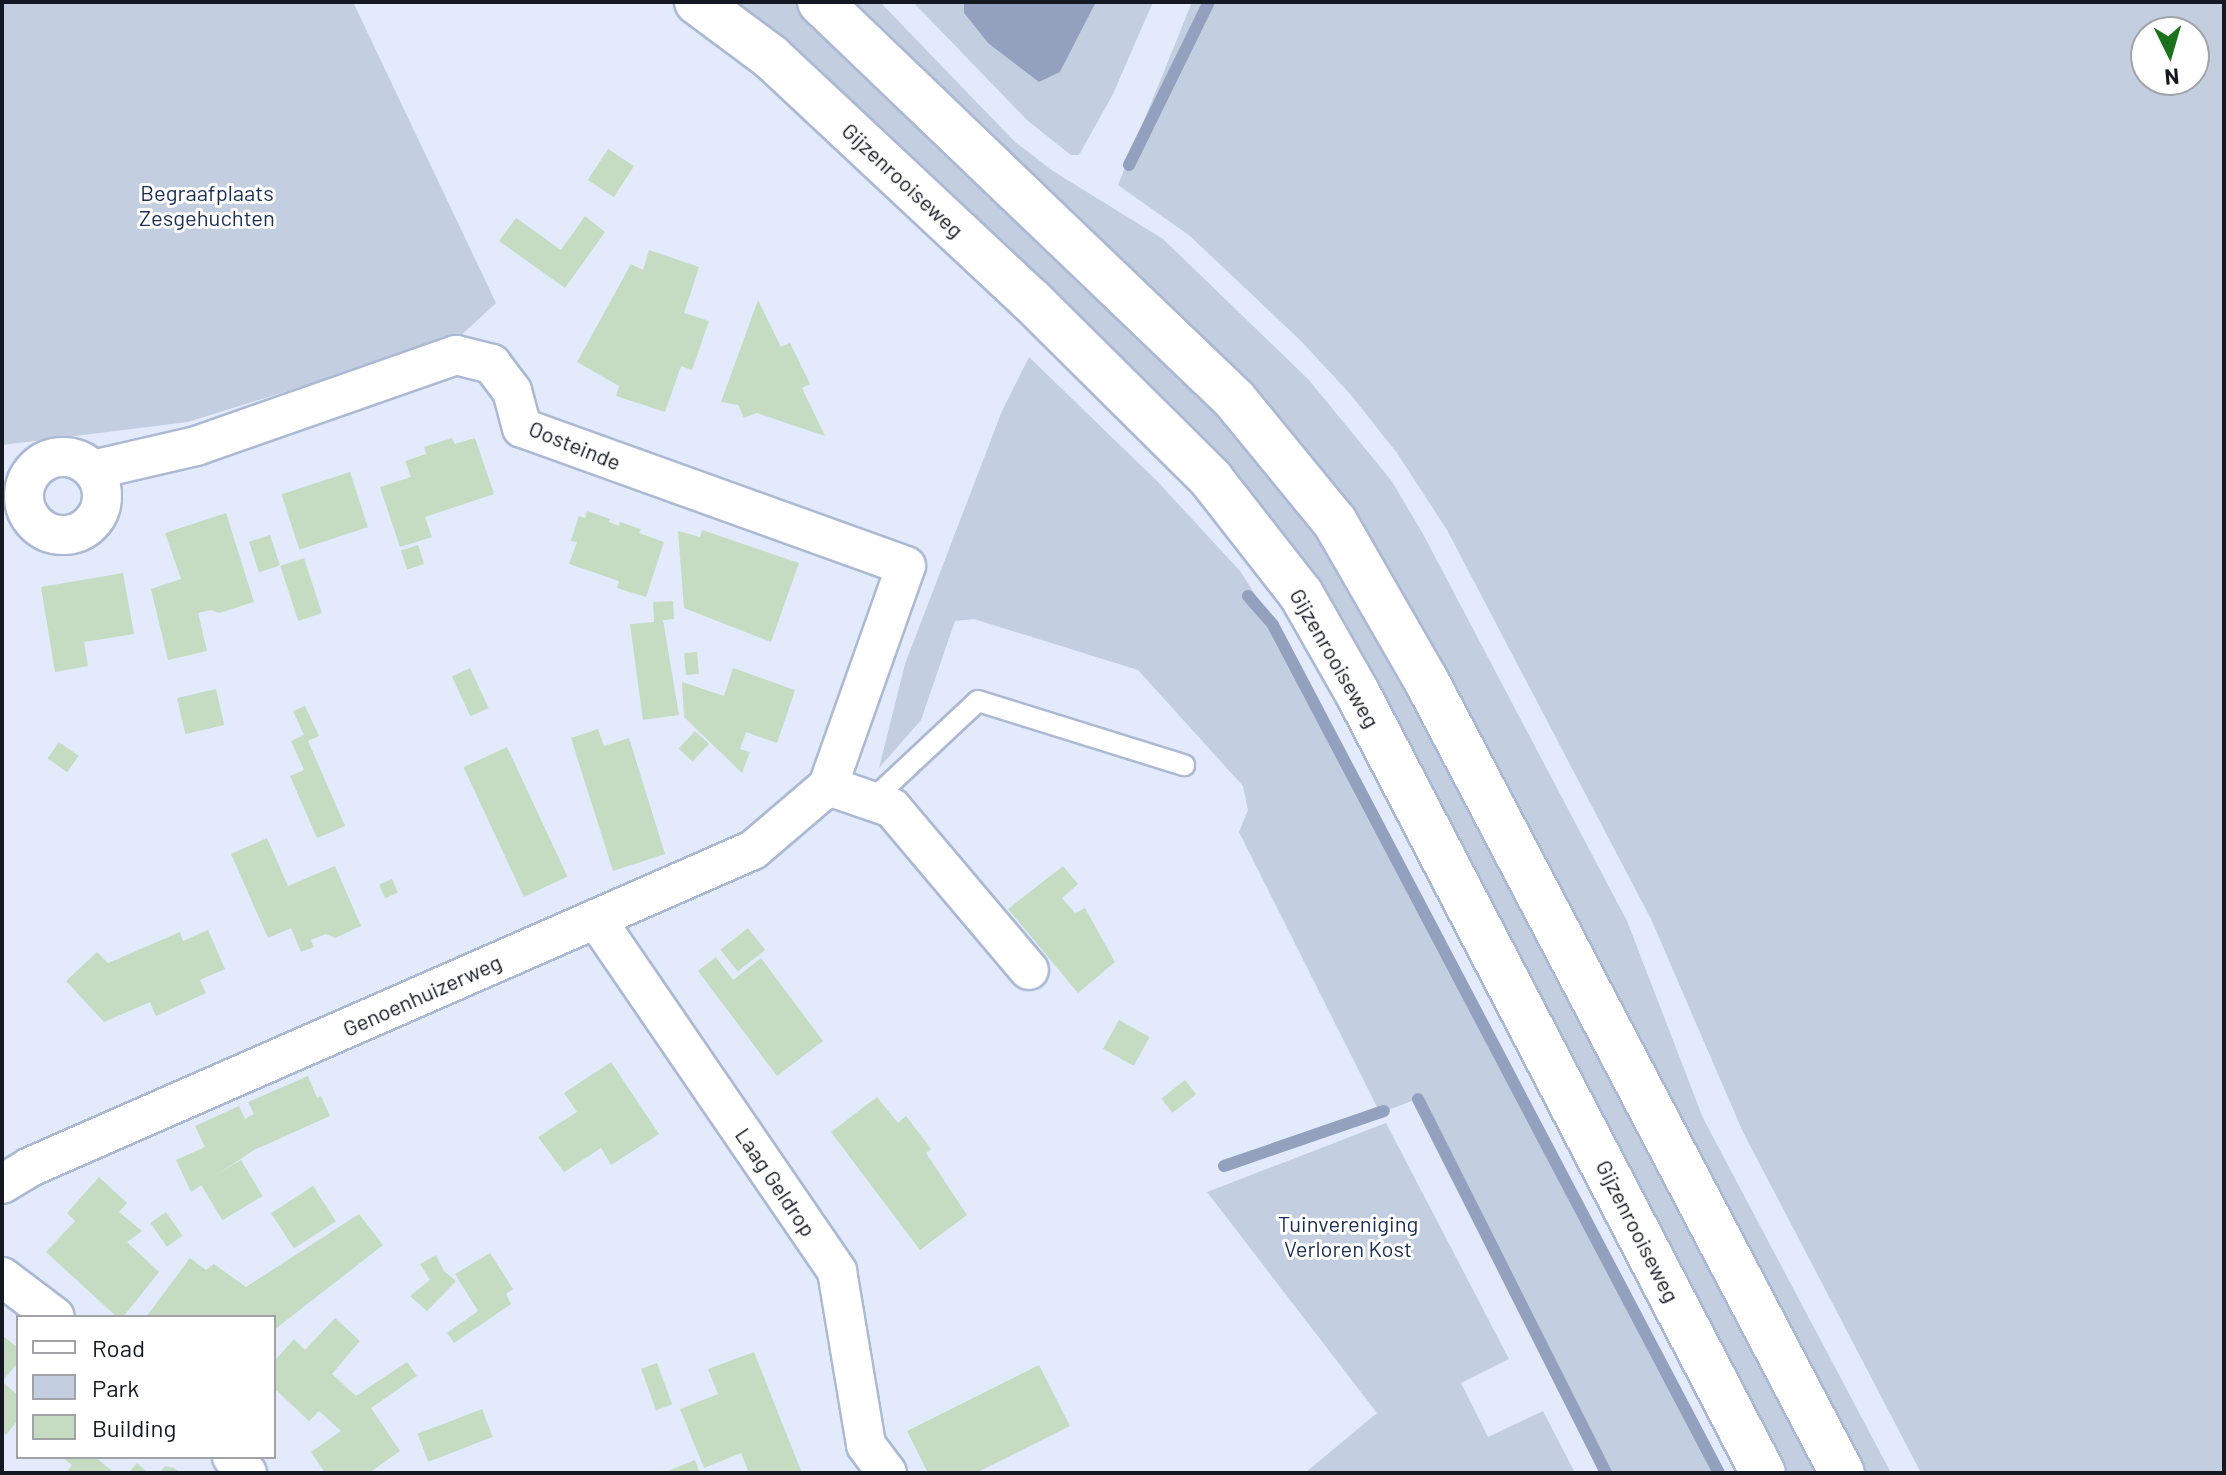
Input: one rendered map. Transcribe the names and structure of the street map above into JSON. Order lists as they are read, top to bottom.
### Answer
{
  "streets": {
    "main road": ["Gijzenrooiseweg"],
    "street": ["Oosteinde", "Genoenhuizerweg", "Laag Geldrop"]
  },
  "crossings": [
    ["Oosteinde", "Genoenhuizerweg"],
    ["Genoenhuizerweg", "Laag Geldrop"]
  ],
  "parks": ["Begraafplaats Zesgehuchten", "Tuinvereniging Verloren Kost"],
  "legend": ["Road", "Park", "Building"],
  "north": "bottom"
}
